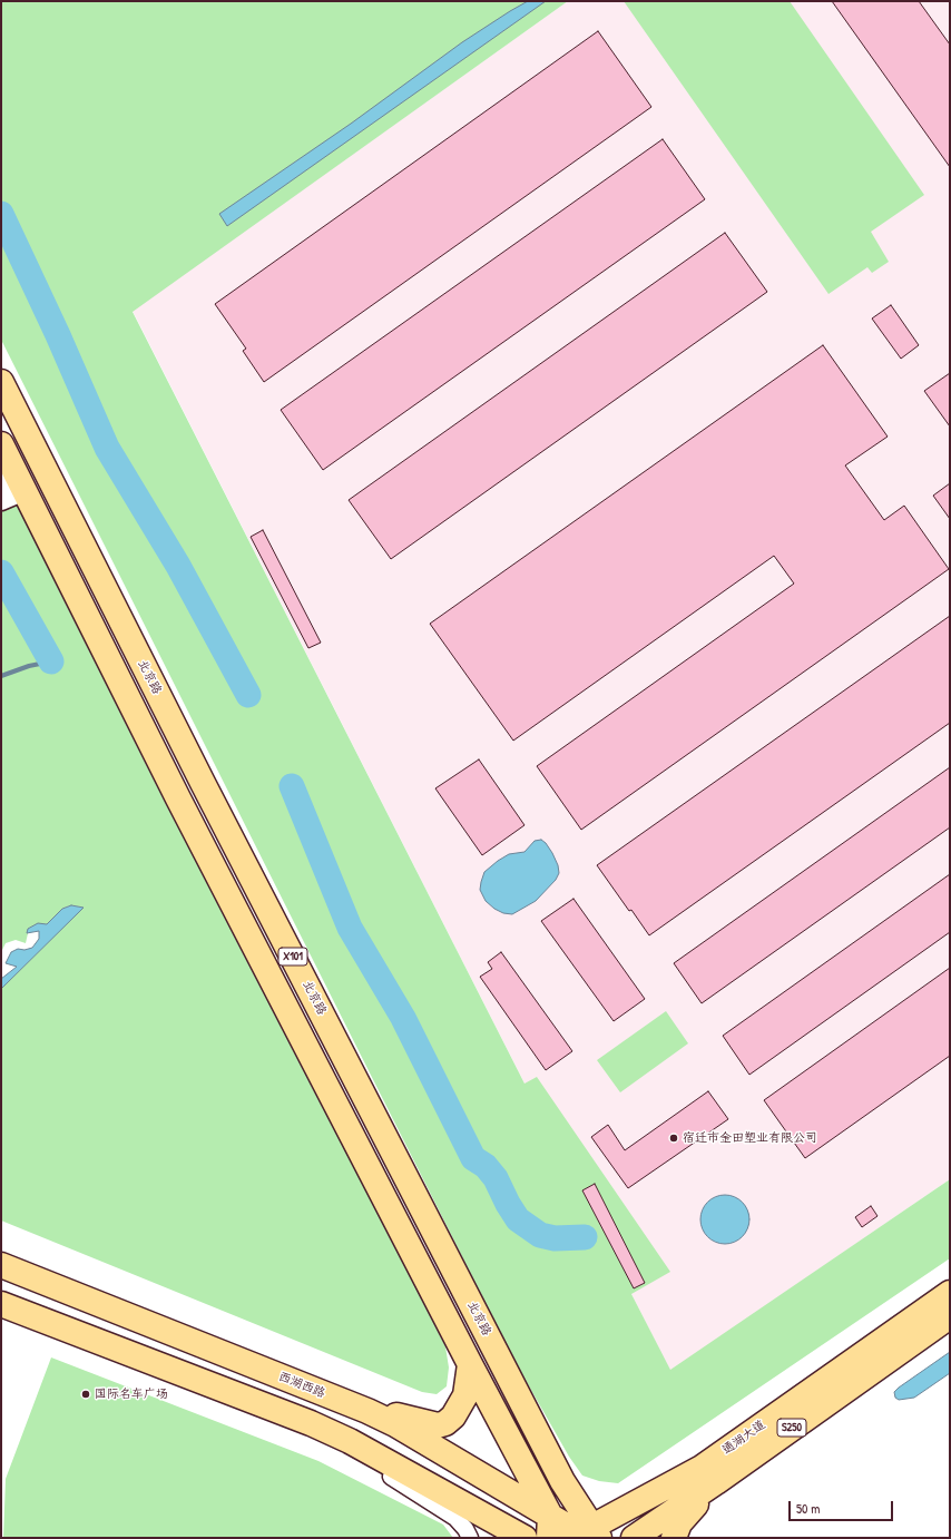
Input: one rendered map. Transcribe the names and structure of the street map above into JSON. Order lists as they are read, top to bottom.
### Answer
{
  "streets": {
    "main road": [
      "北京路",
      "X101",
      "西湖西路",
      "S250",
      "通湖大道"
    ]
  },
  "crossings": [
    ["北京路", "西湖西路"],
    ["北京路", "通湖大道"],
    ["X101", "西湖西路"],
    ["西湖西路", "通湖大道"]
  ],
  "places": ["宿迁市金田塑业有限公司", "国际名车广场"],
  "scale_bar": "50 m"
}
